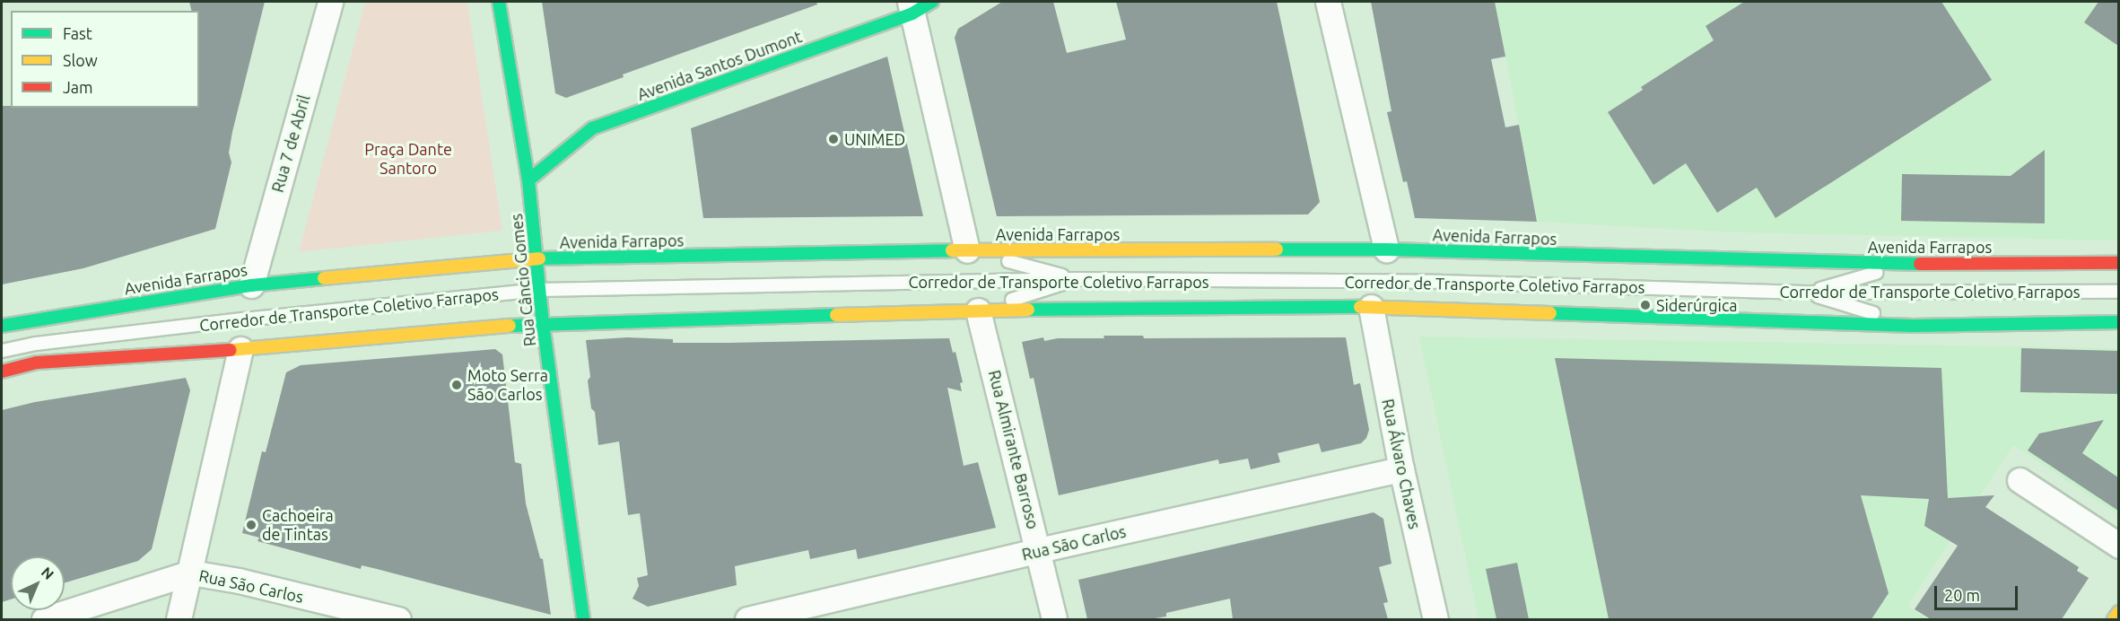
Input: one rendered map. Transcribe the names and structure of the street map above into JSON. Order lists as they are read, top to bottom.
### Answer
{
  "streets": {
    "main road": ["Avenida Santos Dumont", "Avenida Farrapos", "Rua Câncio Gomes"],
    "street": [
      "Rua 7 de Abril",
      "Rua Almirante Barroso",
      "Rua Álvaro Chaves",
      "Rua São Carlos"
    ],
    "lane": ["Corredor de Transporte Coletivo Farrapos"]
  },
  "crossings": [
    ["Avenida Santos Dumont", "Rua Câncio Gomes"],
    ["Rua 7 de Abril", "Avenida Farrapos"],
    ["Avenida Farrapos", "Rua Câncio Gomes"],
    ["Rua Câncio Gomes", "Corredor de Transporte Coletivo Farrapos"],
    ["Rua Almirante Barroso", "Rua São Carlos"],
    ["Rua Álvaro Chaves", "Rua São Carlos"]
  ],
  "parks": ["Praça Dante Santoro"],
  "places": [
    "UNIMED",
    "Siderúrgica",
    "Moto Serra São Carlos",
    "Cachoeira de Tintas"
  ],
  "legend": ["Fast", "Slow", "Jam"],
  "scale_bar": "20 m",
  "north": "top right"
}
